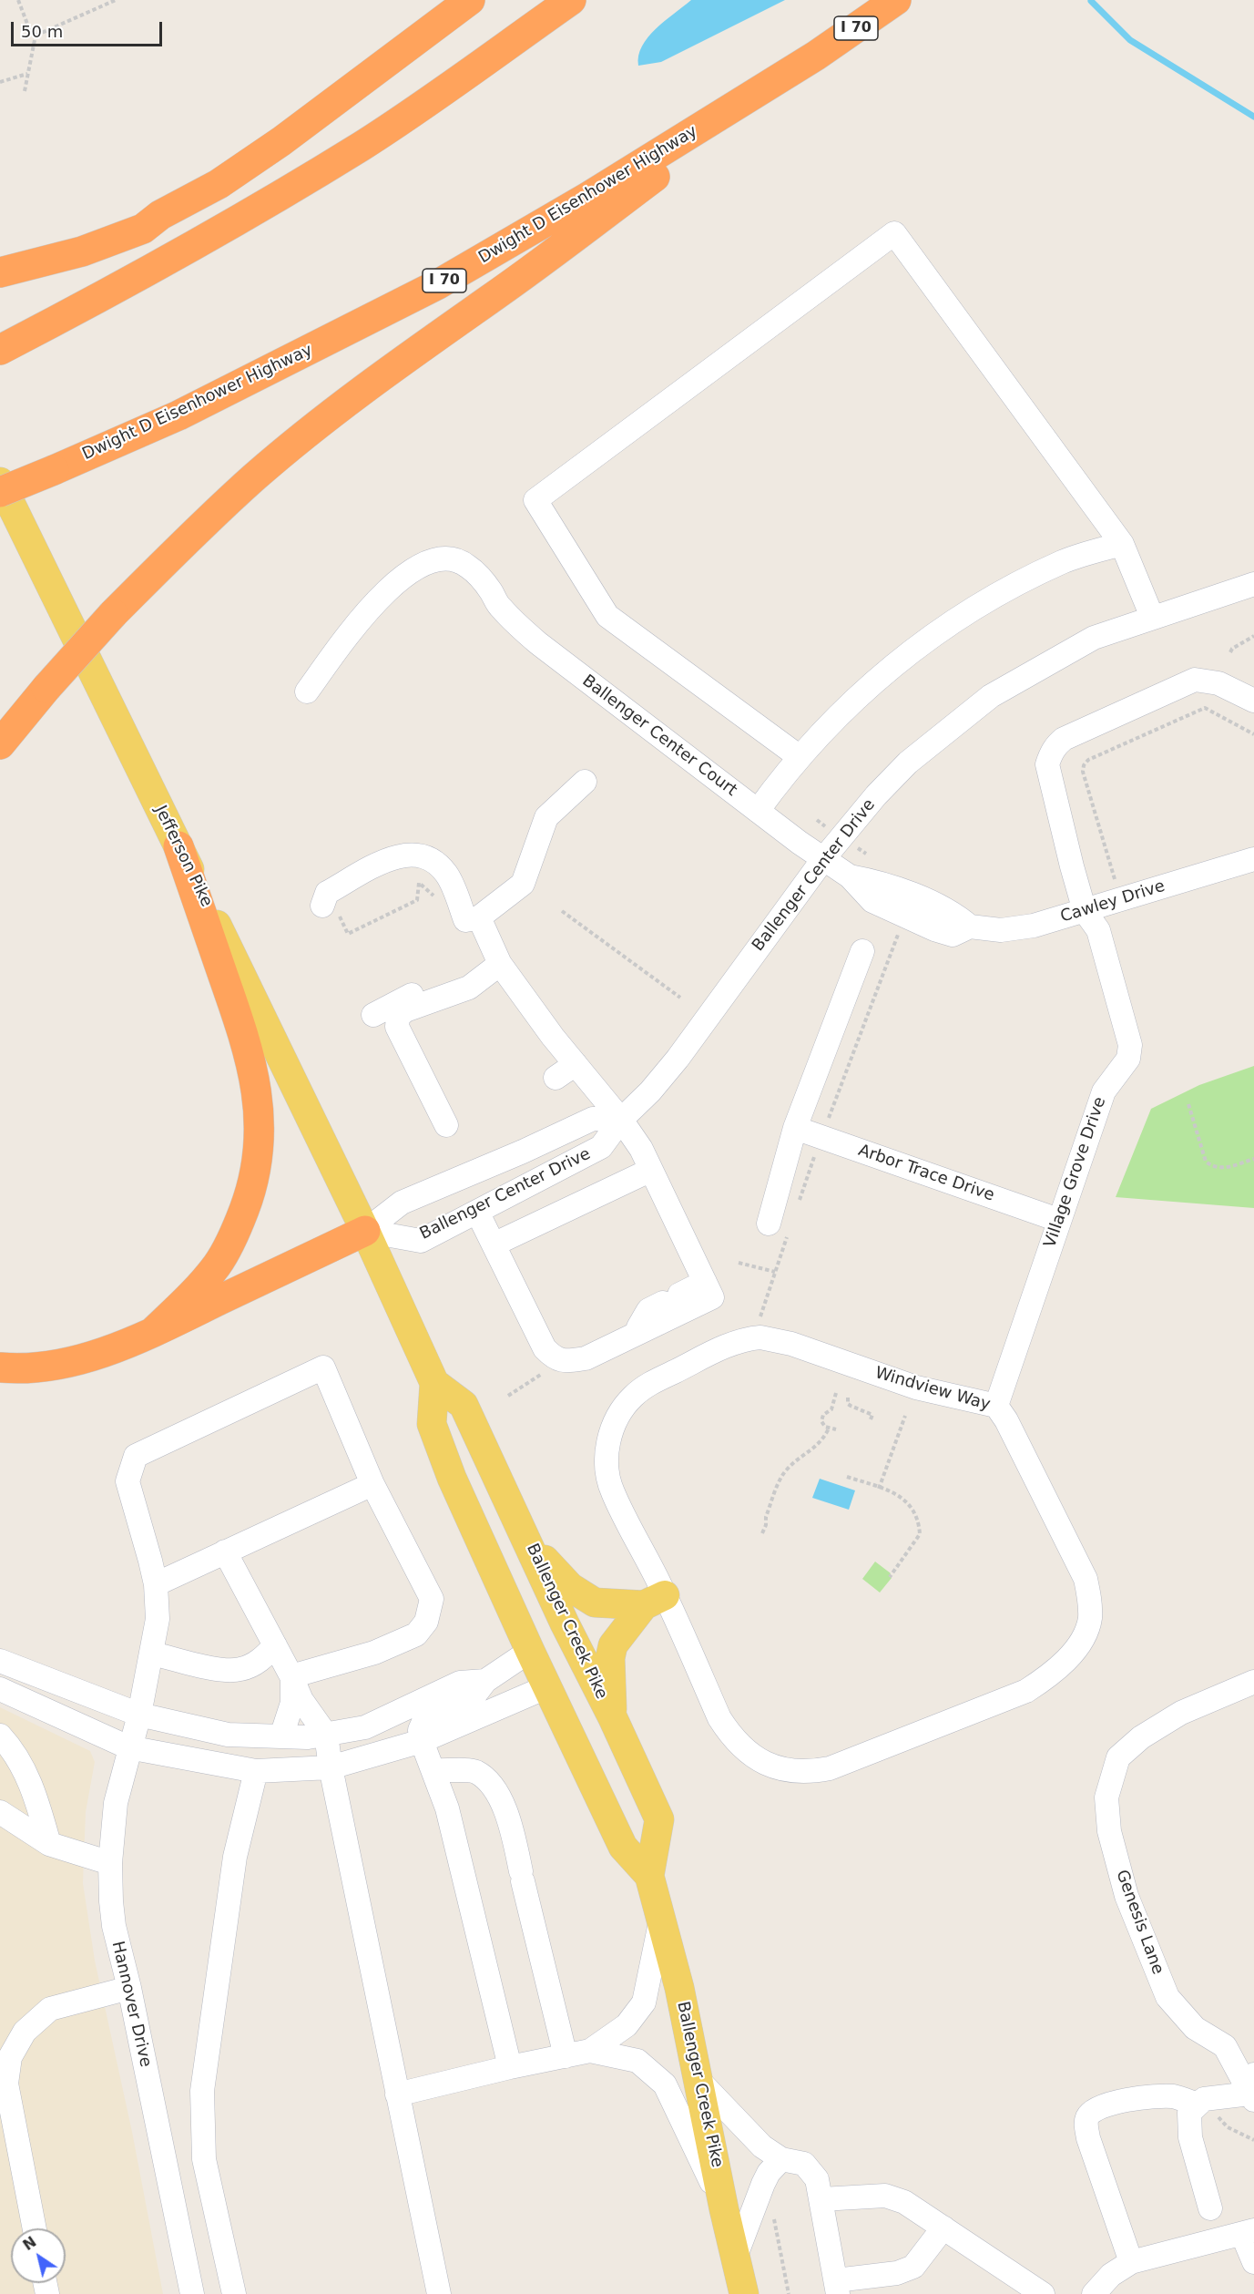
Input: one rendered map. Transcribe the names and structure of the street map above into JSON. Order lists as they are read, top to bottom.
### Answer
{
  "streets": {
    "highway": ["I 70", "Dwight D Eisenhower Highway"],
    "main road": ["Jefferson Pike", "Ballenger Creek Pike"],
    "street": [
      "Ballenger Center Court",
      "Ballenger Center Drive",
      "Cawley Drive",
      "Village Grove Drive",
      "Arbor Trace Drive",
      "Windview Way",
      "Genesis Lane",
      "Hannover Drive"
    ]
  },
  "crossings": [
    ["Ballenger Center Court", "Ballenger Center Drive"],
    ["Ballenger Center Court", "Cawley Drive"],
    ["Jefferson Pike", "Ballenger Center Drive"],
    ["Jefferson Pike", "Ballenger Creek Pike"],
    ["Ballenger Center Drive", "Cawley Drive"],
    ["Ballenger Center Drive", "Ballenger Creek Pike"],
    ["Cawley Drive", "Village Grove Drive"],
    ["Village Grove Drive", "Arbor Trace Drive"],
    ["Village Grove Drive", "Windview Way"]
  ],
  "scale_bar": "50 m",
  "north": "top left"
}
